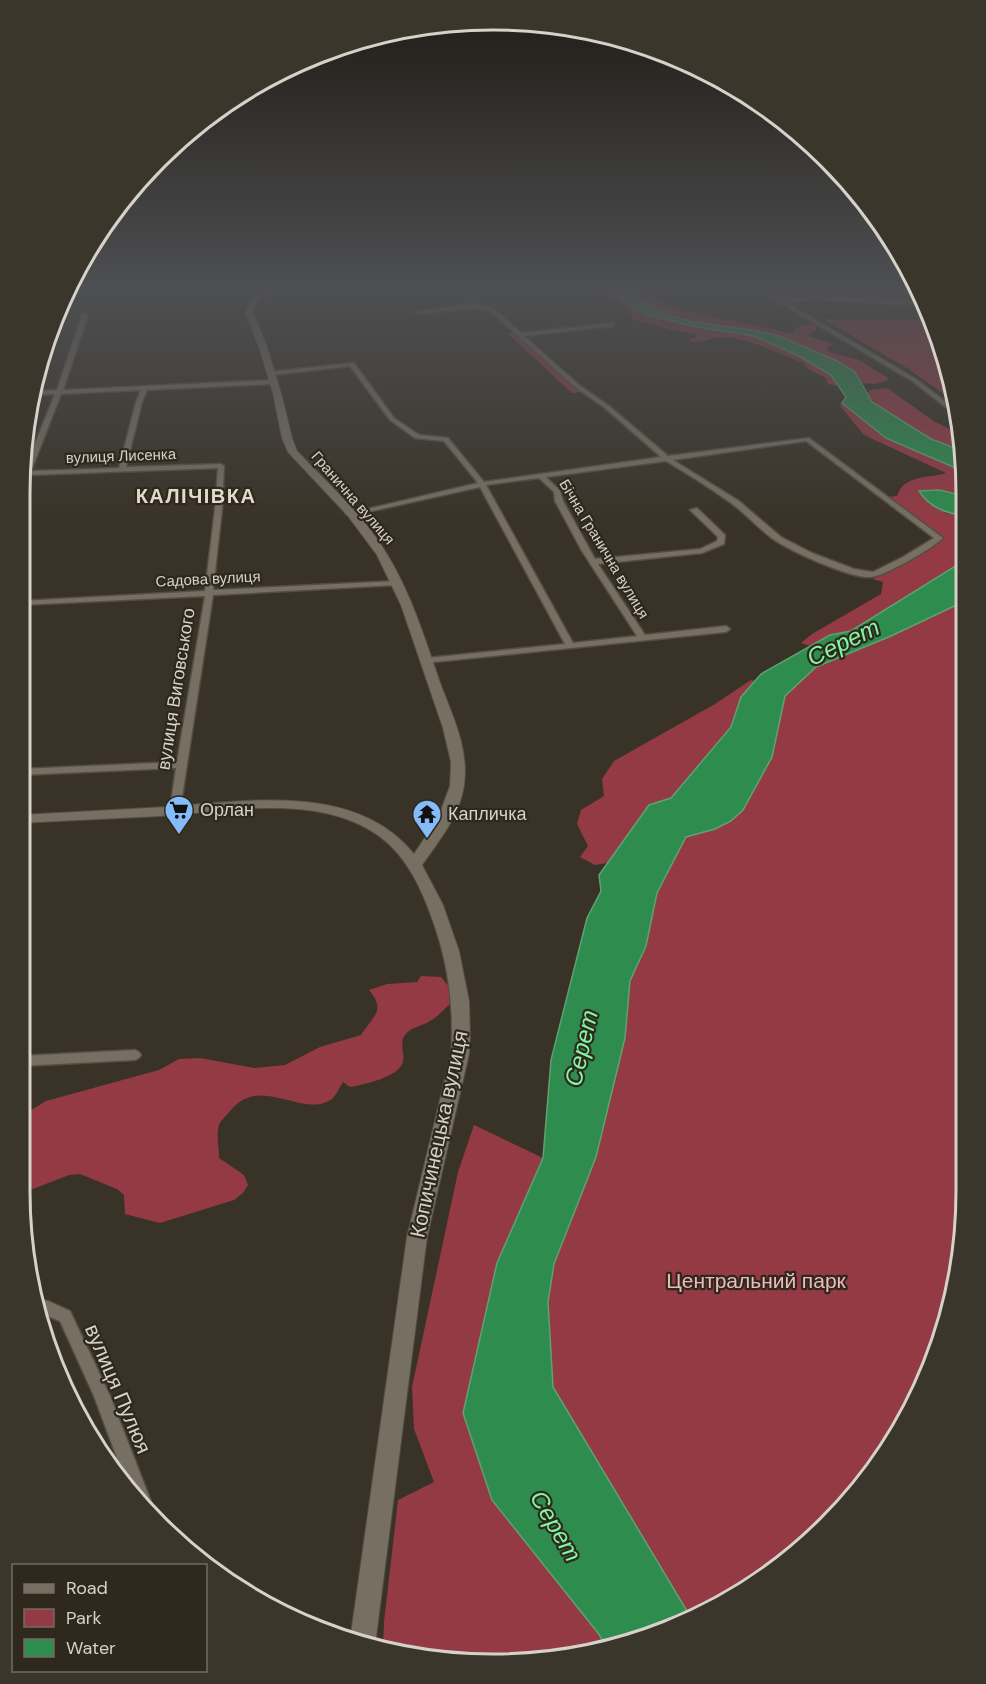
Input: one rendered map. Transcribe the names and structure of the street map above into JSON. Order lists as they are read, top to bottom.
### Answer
{
  "streets": {
    "street": [
      "вулиця Лисенка",
      "Гранична вулиця",
      "Бічна Гранична вулиця",
      "Садова вулиця",
      "вулиця Виговського",
      "Копичинецька вулиця",
      "вулиця Пулюя"
    ]
  },
  "crossings": [
    ["вулиця Лисенка", "вулиця Виговського"],
    ["Гранична вулиця", "Бічна Гранична вулиця"],
    ["Гранична вулиця", "Садова вулиця"],
    ["Гранична вулиця", "Копичинецька вулиця"],
    ["Садова вулиця", "вулиця Виговського"],
    ["вулиця Виговського", "Копичинецька вулиця"]
  ],
  "districts": ["КАЛІЧІВКА"],
  "water": ["Серет"],
  "parks": ["Центральний парк"],
  "places": {
    "supermarket": ["Орлан"],
    "temple": ["Капличка"]
  },
  "legend": ["Road", "Park", "Water"]
}
